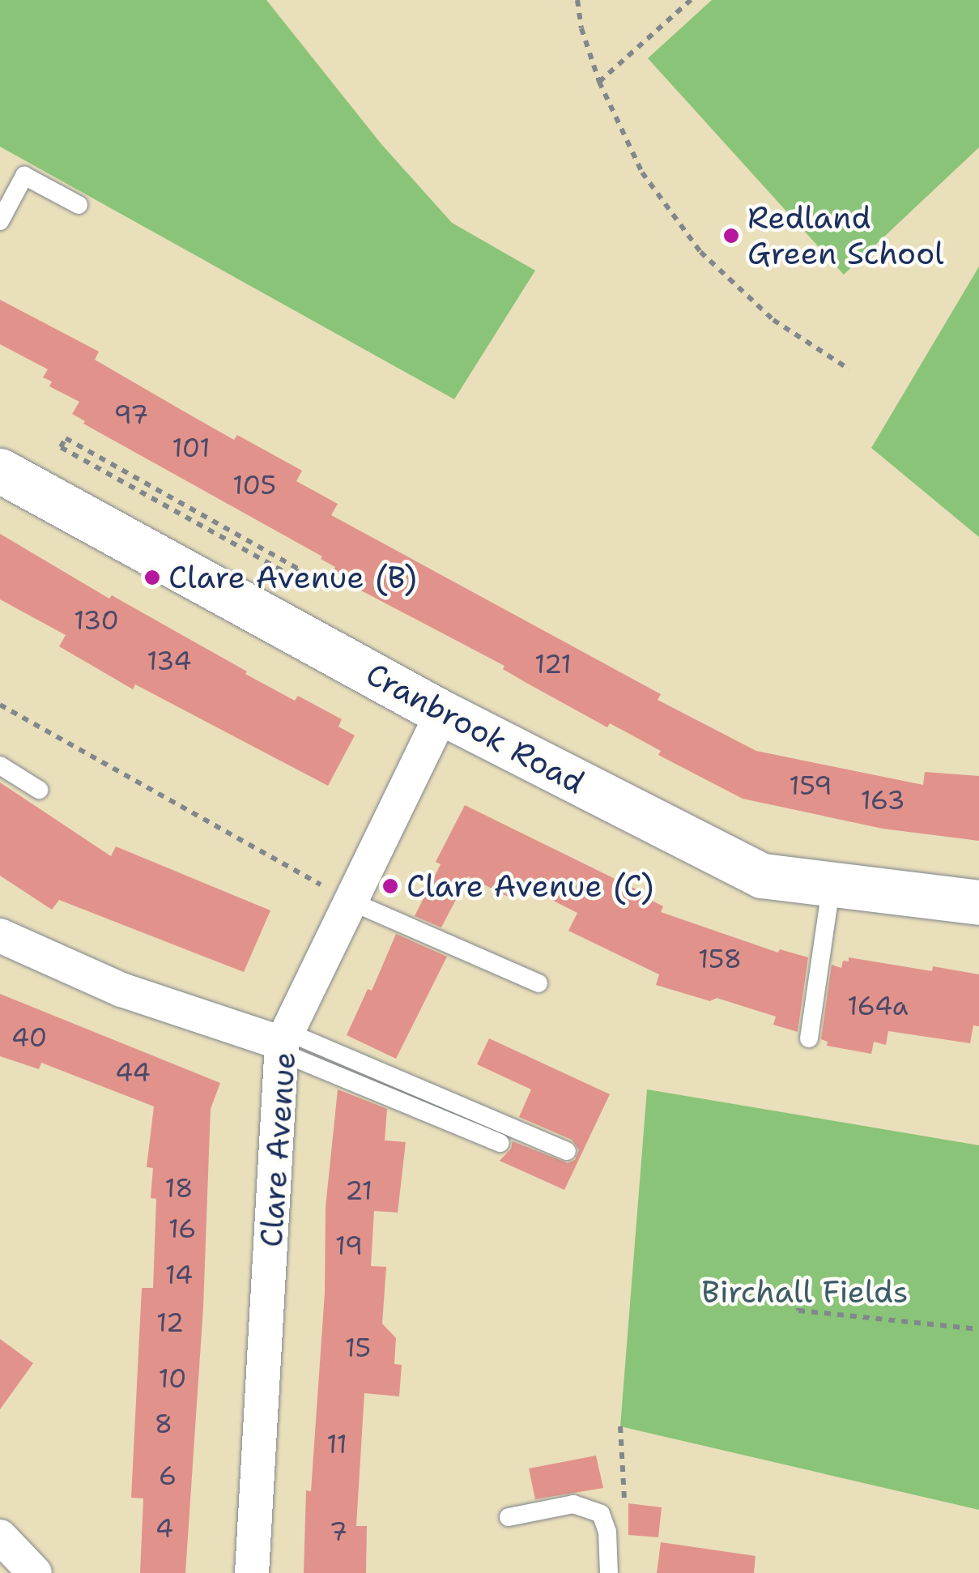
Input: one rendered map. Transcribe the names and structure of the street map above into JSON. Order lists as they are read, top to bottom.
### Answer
{
  "streets": {
    "main road": ["Cranbrook Road"],
    "street": ["Clare Avenue"]
  },
  "crossings": [
    ["Cranbrook Road", "Clare Avenue"]
  ],
  "parks": ["Birchall Fields"],
  "places": ["Redland Green School", "Clare Avenue (B)", "Clare Avenue (C)"],
  "house_numbers": [
    "97",
    "101",
    "105",
    "130",
    "134",
    "121",
    "159",
    "163",
    "158",
    "164a",
    "40",
    "44",
    "18",
    "21",
    "16",
    "19",
    "14",
    "12",
    "15",
    "10",
    "8",
    "11",
    "6",
    "4",
    "7"
  ]
}
